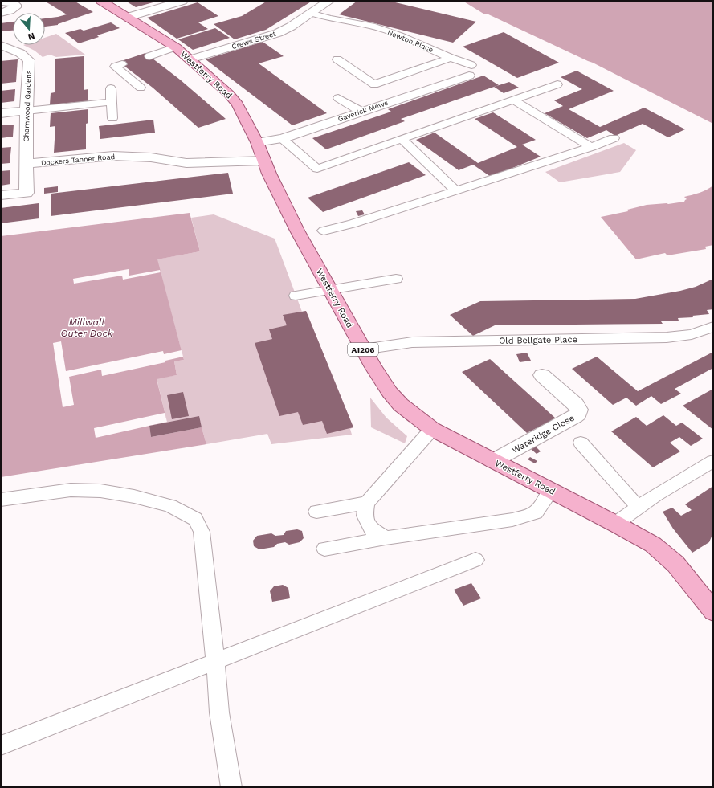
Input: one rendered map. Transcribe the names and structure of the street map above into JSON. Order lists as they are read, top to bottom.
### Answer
{
  "streets": {
    "main road": ["Westferry Road", "A1206"],
    "street": [
      "Crews Street",
      "Charnwood Gardens",
      "Gaverick Mews",
      "Dockers Tanner Road",
      "Wateridge Close"
    ],
    "lane": ["Newton Place", "Old Bellgate Place"]
  },
  "crossings": [
    ["Crews Street", "Newton Place"],
    ["Crews Street", "Westferry Road"],
    ["Newton Place", "Gaverick Mews"],
    ["Westferry Road", "Gaverick Mews"],
    ["Westferry Road", "Dockers Tanner Road"],
    ["Westferry Road", "Old Bellgate Place"],
    ["Westferry Road", "Wateridge Close"],
    ["Charnwood Gardens", "Dockers Tanner Road"]
  ],
  "water": ["Millwall Outer Dock"],
  "north": "bottom"
}
